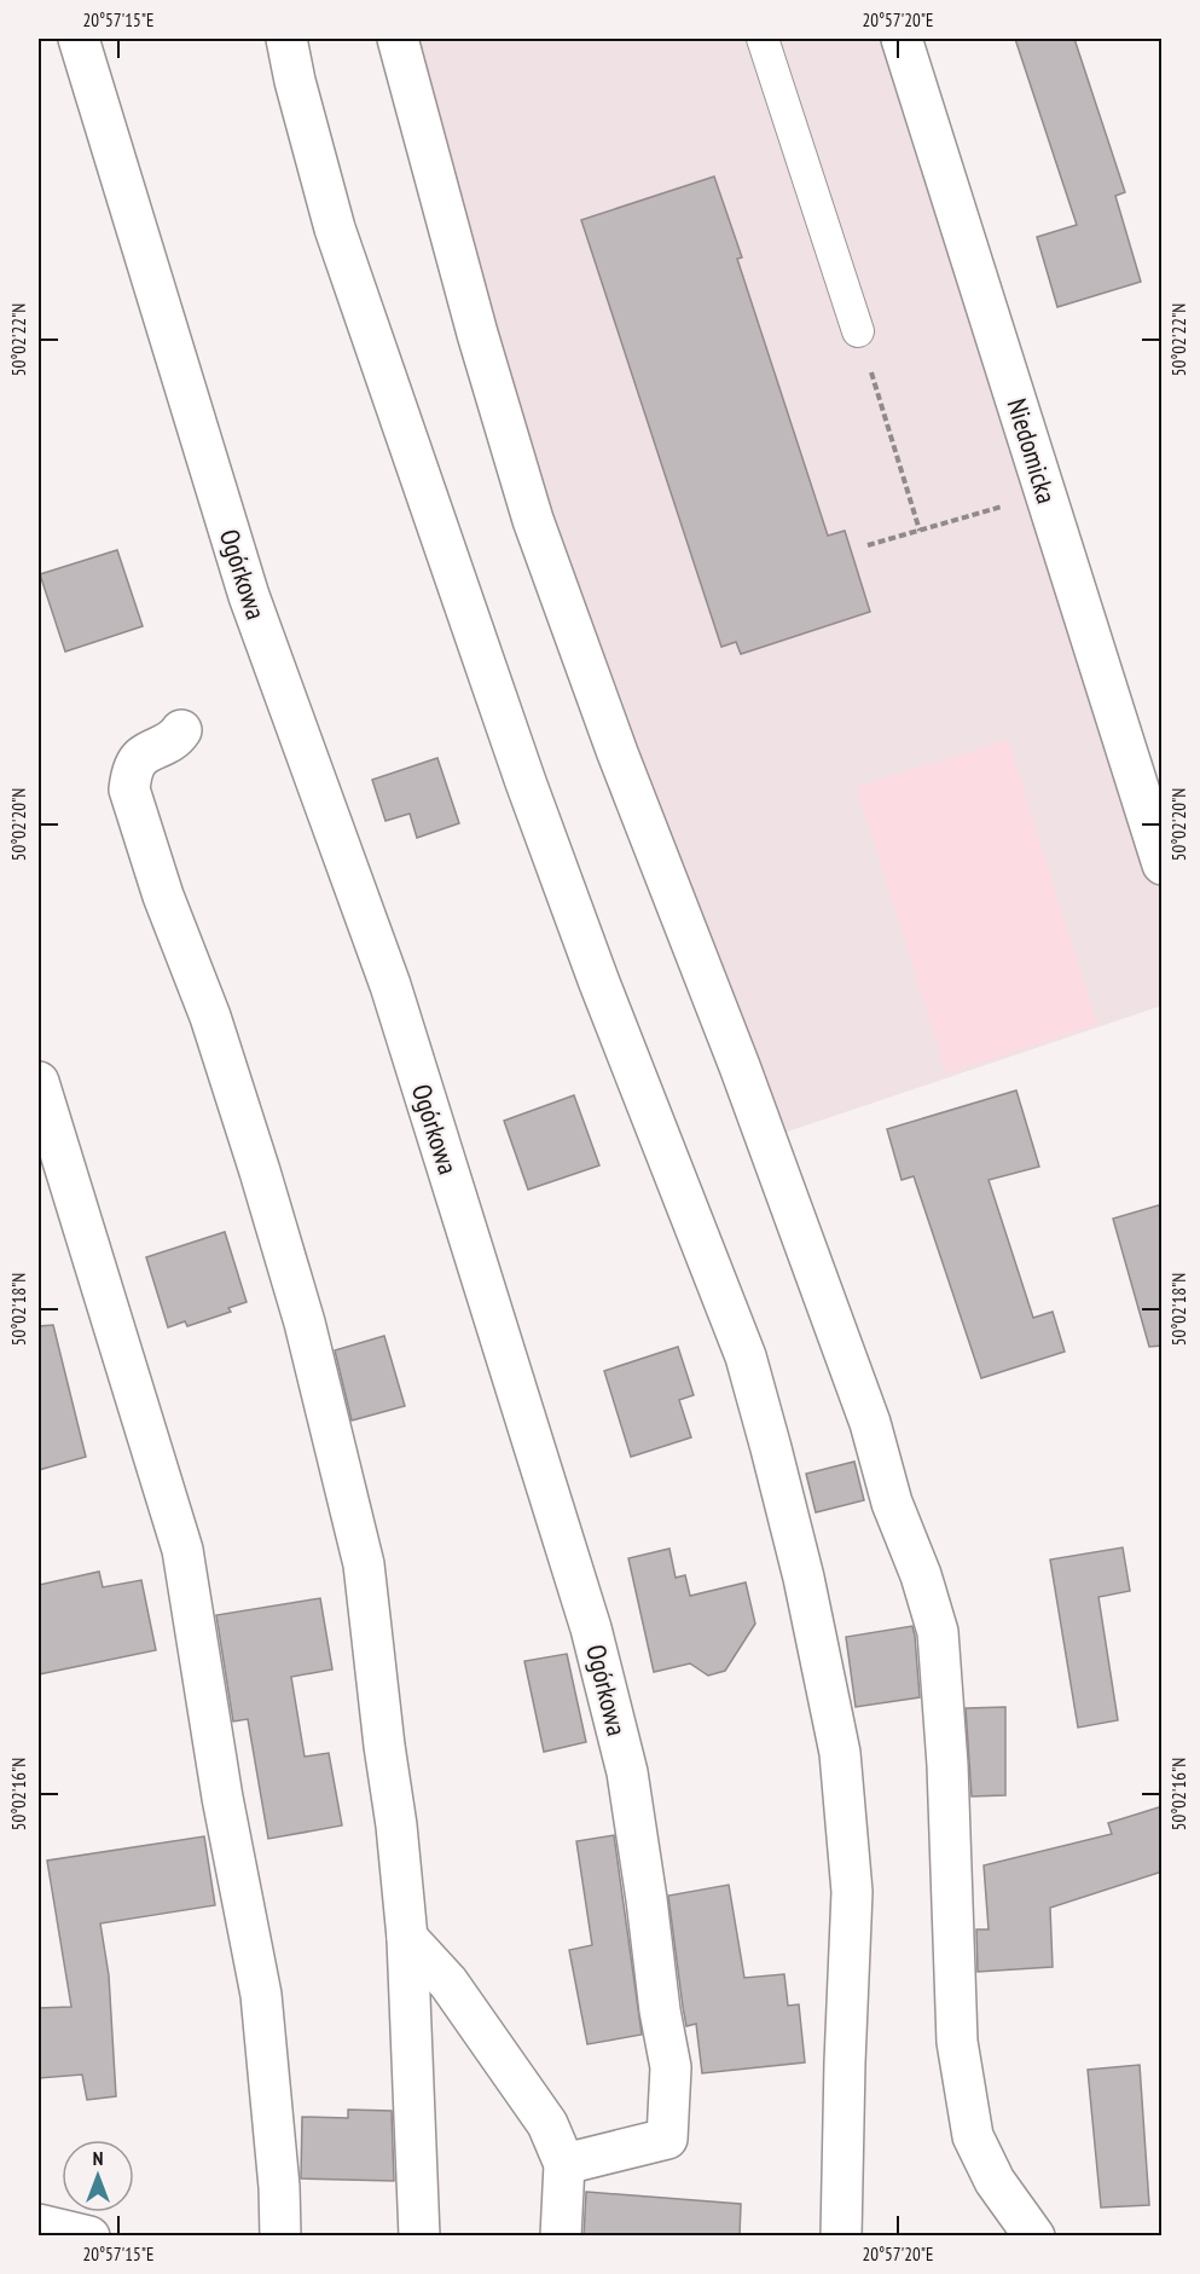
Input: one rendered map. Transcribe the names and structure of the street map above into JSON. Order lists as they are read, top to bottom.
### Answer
{
  "streets": {
    "street": ["Niedomicka", "Ogórkowa"]
  },
  "north": "top",
  "coordinates": [
    "20°57'15\"E",
    "20°57'20\"E",
    "50°02'22\"N",
    "50°02'20\"N",
    "50°02'18\"N",
    "50°02'16\"N"
  ]
}
